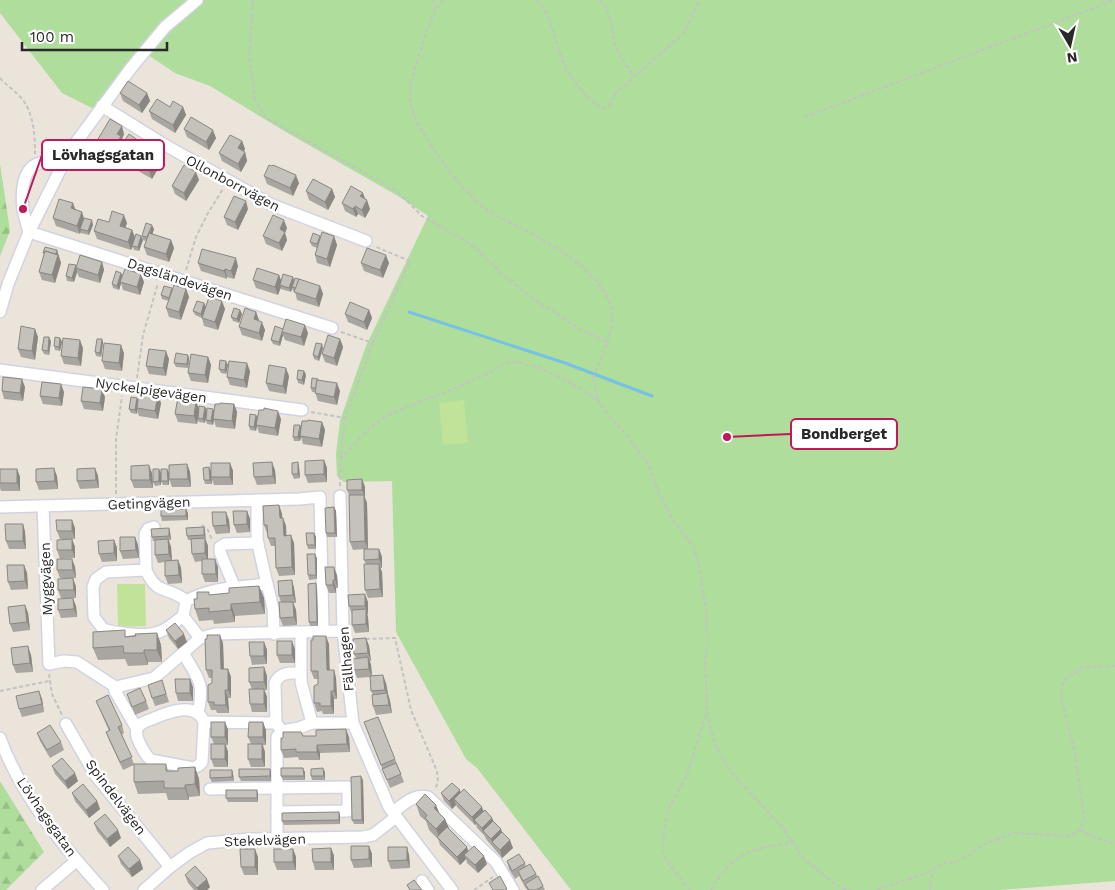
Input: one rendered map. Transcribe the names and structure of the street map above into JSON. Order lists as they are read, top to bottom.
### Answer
{
  "streets": {
    "street": [
      "Ollonborrvägen",
      "Dagsländevägen",
      "Nyckelpigevägen",
      "Getingvägen",
      "Myggvägen",
      "Fällhagen",
      "Spindelvägen",
      "Lövhagsgatan",
      "Stekelvägen"
    ]
  },
  "crossings": [
    ["Getingvägen", "Myggvägen"],
    ["Fällhagen", "Stekelvägen"],
    ["Spindelvägen", "Stekelvägen"]
  ],
  "places": ["Lövhagsgatan", "Bondberget"],
  "scale_bar": "100 m",
  "north": "bottom"
}
